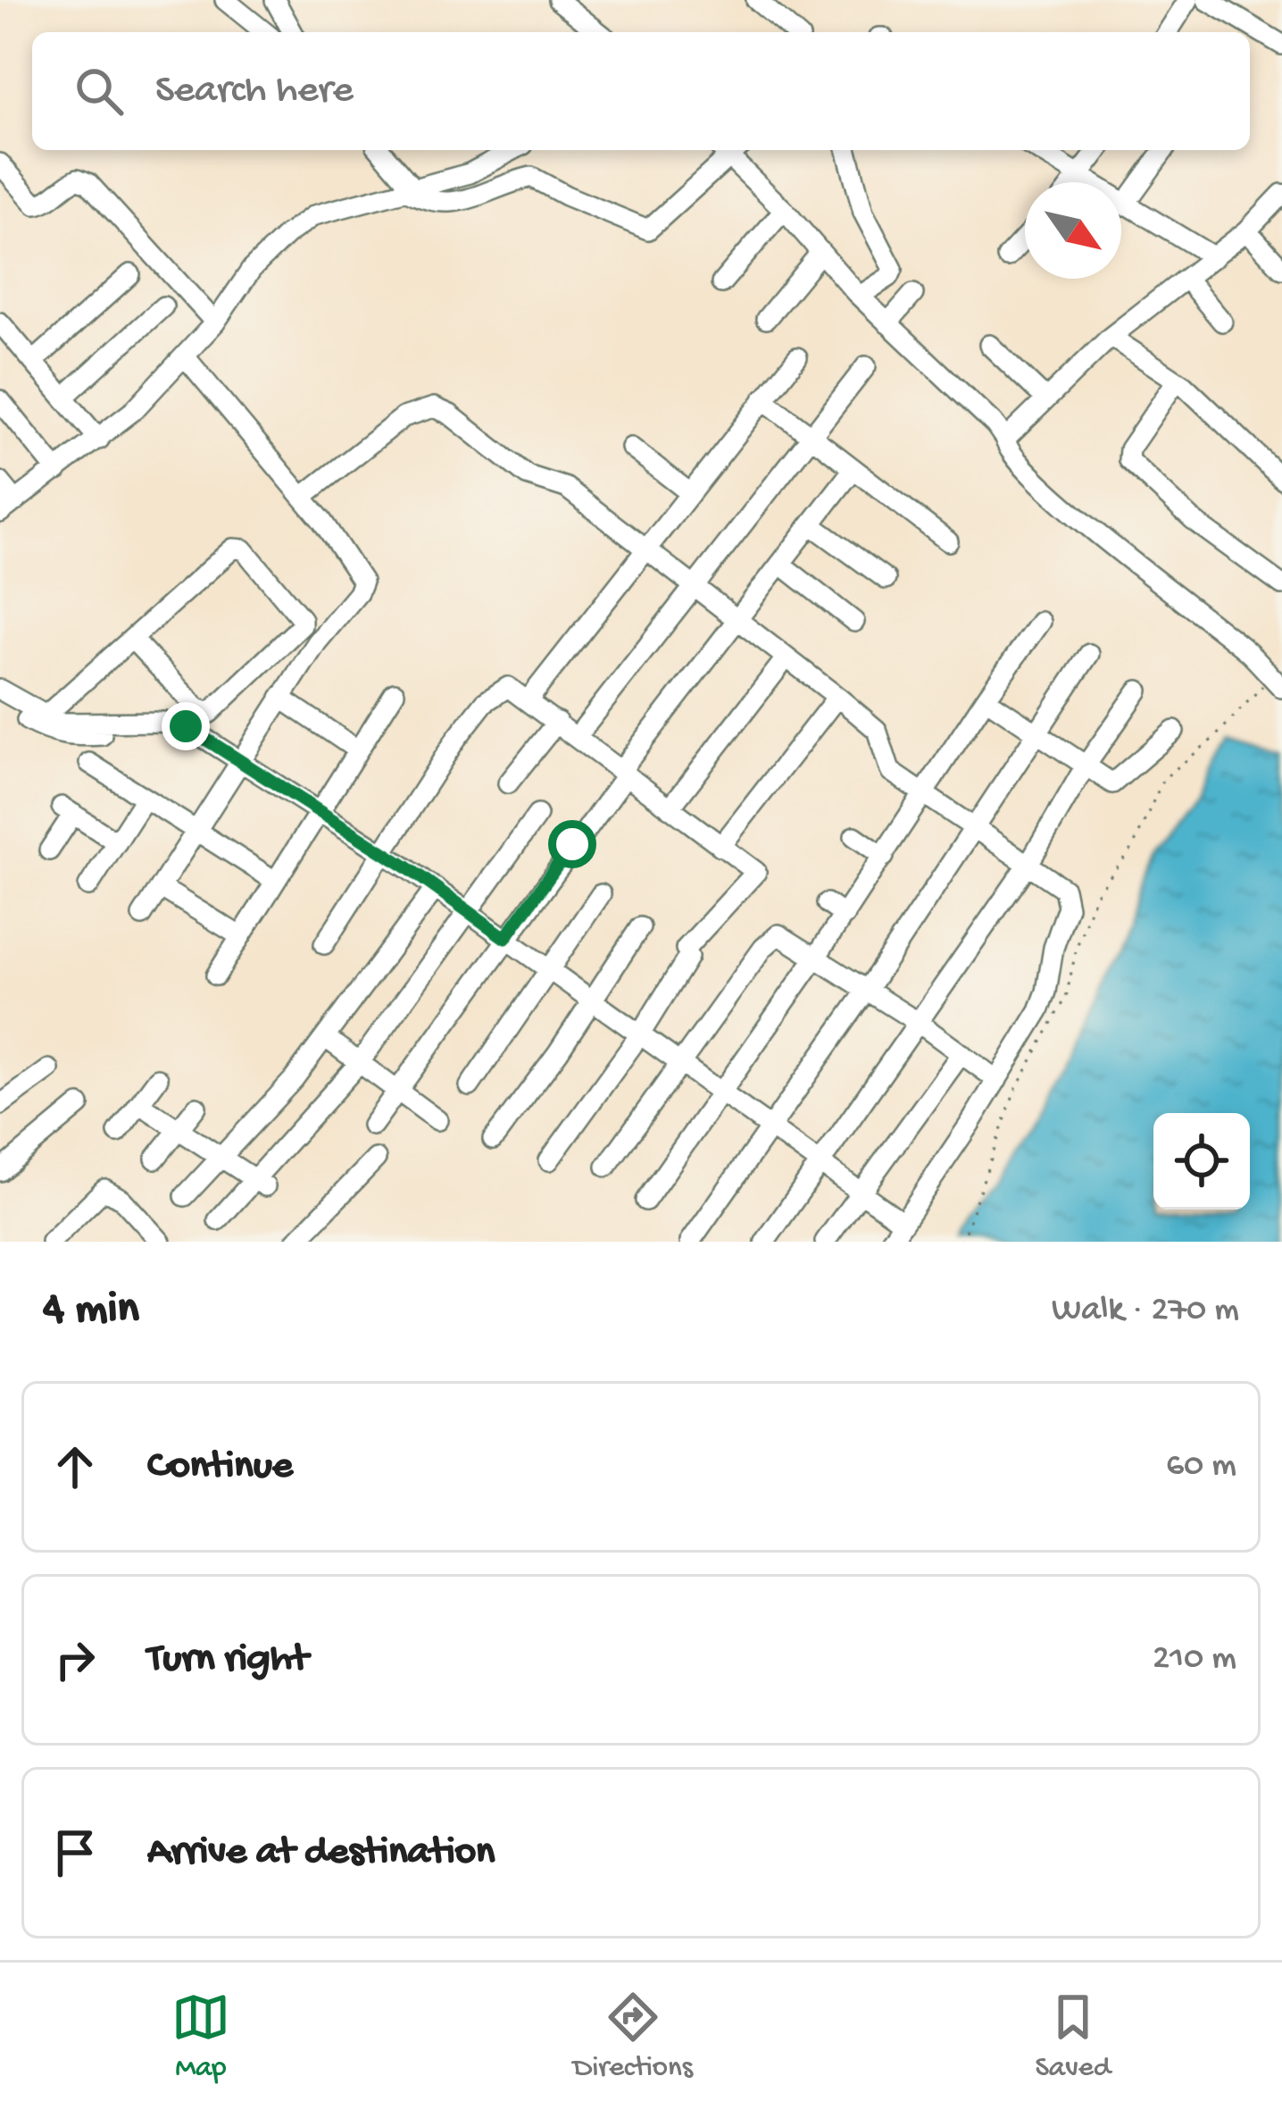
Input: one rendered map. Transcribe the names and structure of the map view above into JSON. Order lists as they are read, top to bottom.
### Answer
{
  "north": "bottom right",
  "page": {
    "search": "Search here",
    "heading": ["4 min", "Walk · 270 m"],
    "list": [
      ["Continue", "60 m"],
      ["Turn right", "210 m"],
      "Arrive at destination"
    ],
    "nav": ["Map", "Directions", "Saved"]
  }
}
